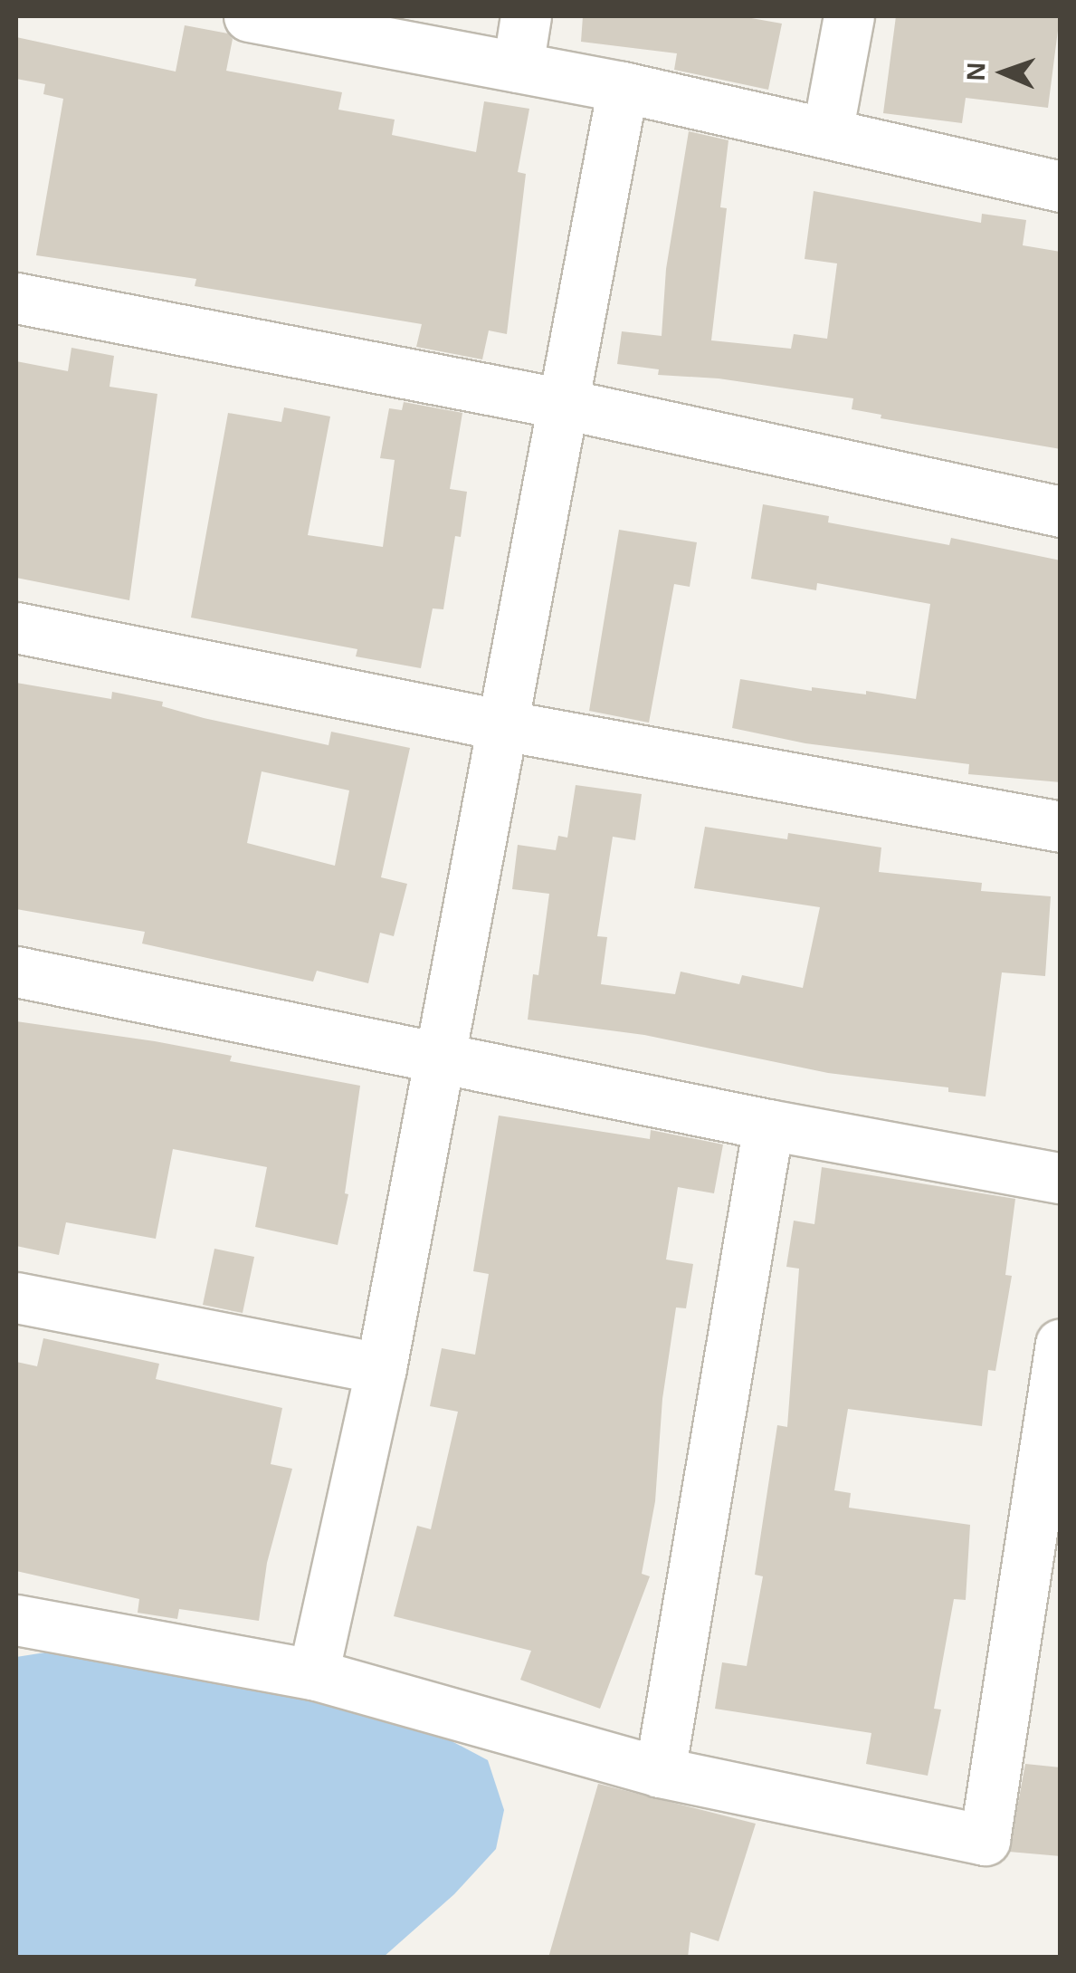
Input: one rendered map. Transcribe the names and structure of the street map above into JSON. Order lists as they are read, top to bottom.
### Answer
{
  "north": "left"
}
